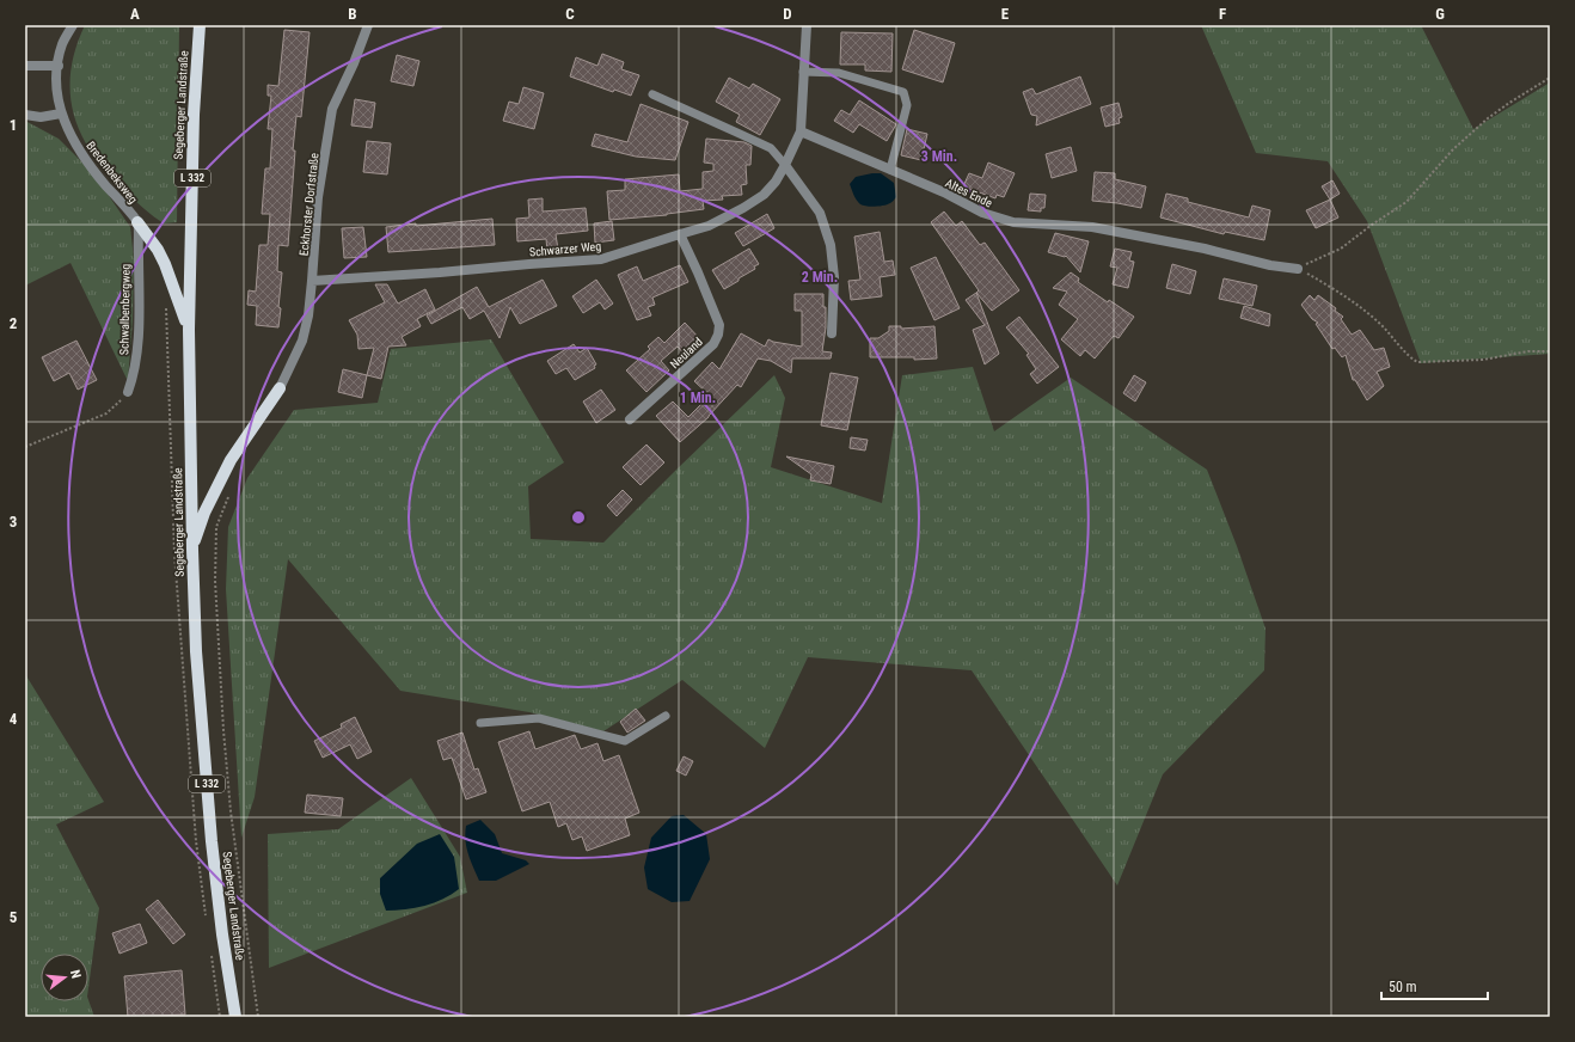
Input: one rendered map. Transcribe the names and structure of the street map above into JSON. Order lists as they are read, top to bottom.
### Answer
{
  "streets": {
    "main road": ["Segeberger Landstraße", "L 332"],
    "street": [
      "Bredenbeksweg",
      "Altes Ende",
      "Eckhorster Dorfstraße",
      "Schwarzer Weg",
      "Schwalbenbergweg",
      "Neuland"
    ]
  },
  "crossings": [
    ["Bredenbeksweg", "Schwalbenbergweg"],
    ["Altes Ende", "Schwarzer Weg"],
    ["Eckhorster Dorfstraße", "Schwarzer Weg"],
    ["Schwarzer Weg", "Neuland"]
  ],
  "scale_bar": "50 m",
  "north": "right",
  "grid": {
    "columns": [
      "A",
      "B",
      "C",
      "D",
      "E",
      "F",
      "G"
    ],
    "rows": [
      "1",
      "2",
      "3",
      "4",
      "5"
    ]
  },
  "rings": ["3 Min.", "2 Min.", "1 Min."]
}
